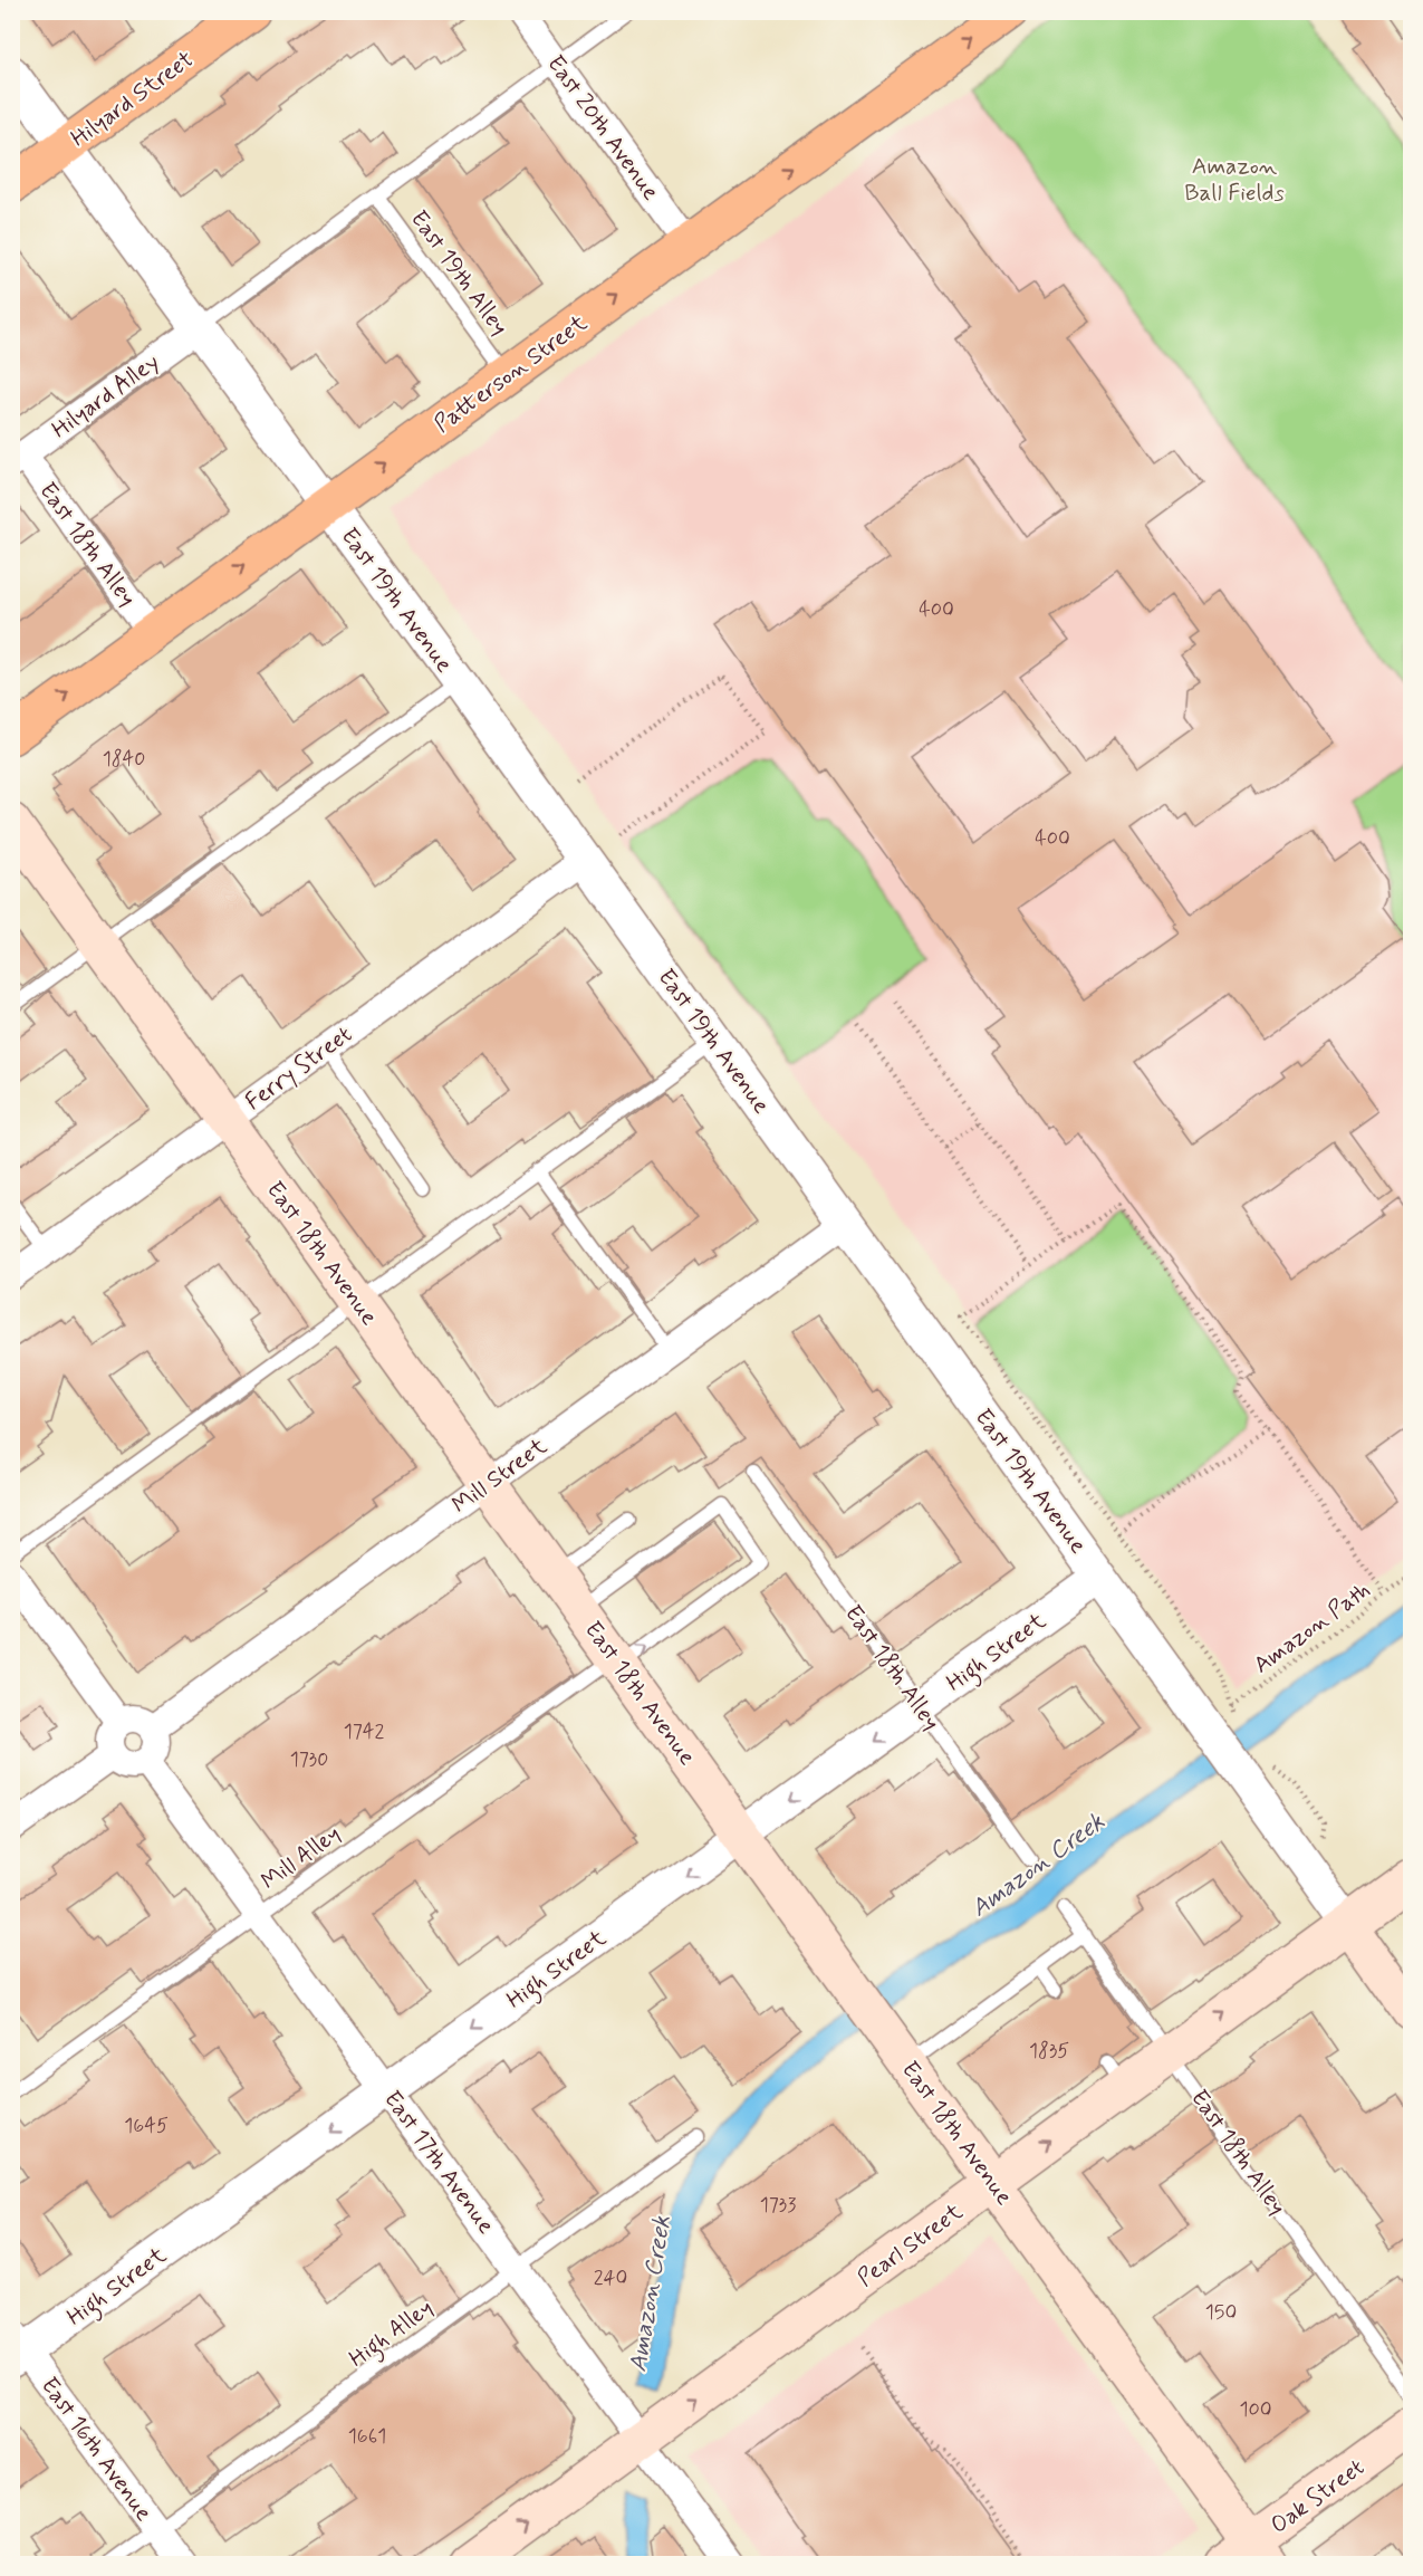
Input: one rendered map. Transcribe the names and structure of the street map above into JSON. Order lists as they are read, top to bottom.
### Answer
{
  "streets": {
    "main road": [
      "Hilyard Street",
      "Patterson Street",
      "East 19th Avenue",
      "East 18th Avenue",
      "Pearl Street",
      "Oak Street"
    ],
    "street": [
      "East 20th Avenue",
      "Hilyard Alley",
      "East 18th Alley",
      "Ferry Street",
      "Mill Street",
      "High Street",
      "East 17th Avenue",
      "East 16th Avenue"
    ],
    "lane": ["East 19th Alley", "Mill Alley", "High Alley"],
    "path": ["Amazon Path"]
  },
  "crossings": [
    ["Hilyard Street", "East 19th Avenue"],
    ["East 20th Avenue", "Patterson Street"],
    ["East 19th Alley", "Patterson Street"],
    ["Patterson Street", "East 18th Alley"],
    ["Patterson Street", "East 19th Avenue"],
    ["Hilyard Alley", "East 18th Alley"],
    ["Hilyard Alley", "East 19th Avenue"],
    ["East 18th Alley", "High Street"],
    ["East 18th Alley", "Pearl Street"],
    ["East 19th Avenue", "Ferry Street"],
    ["East 19th Avenue", "Mill Street"],
    ["East 19th Avenue", "High Street"],
    ["East 19th Avenue", "Pearl Street"],
    ["Ferry Street", "East 18th Avenue"],
    ["East 18th Avenue", "Mill Street"],
    ["East 18th Avenue", "High Street"],
    ["East 18th Avenue", "Mill Alley"],
    ["East 18th Avenue", "Pearl Street"],
    ["East 18th Avenue", "Oak Street"],
    ["Mill Street", "East 17th Avenue"],
    ["High Street", "East 17th Avenue"],
    ["High Street", "East 16th Avenue"],
    ["Mill Alley", "East 17th Avenue"],
    ["East 17th Avenue", "Pearl Street"],
    ["East 17th Avenue", "High Alley"],
    ["High Alley", "East 16th Avenue"]
  ],
  "one_way": ["Patterson Street", "High Street", "Pearl Street"],
  "water": ["Amazon Creek"],
  "parks": ["Amazon Ball Fields"],
  "house_numbers": [
    "400",
    "1840",
    "400",
    "1742",
    "1730",
    "1835",
    "1645",
    "1733",
    "240",
    "150",
    "100",
    "1661"
  ]
}
